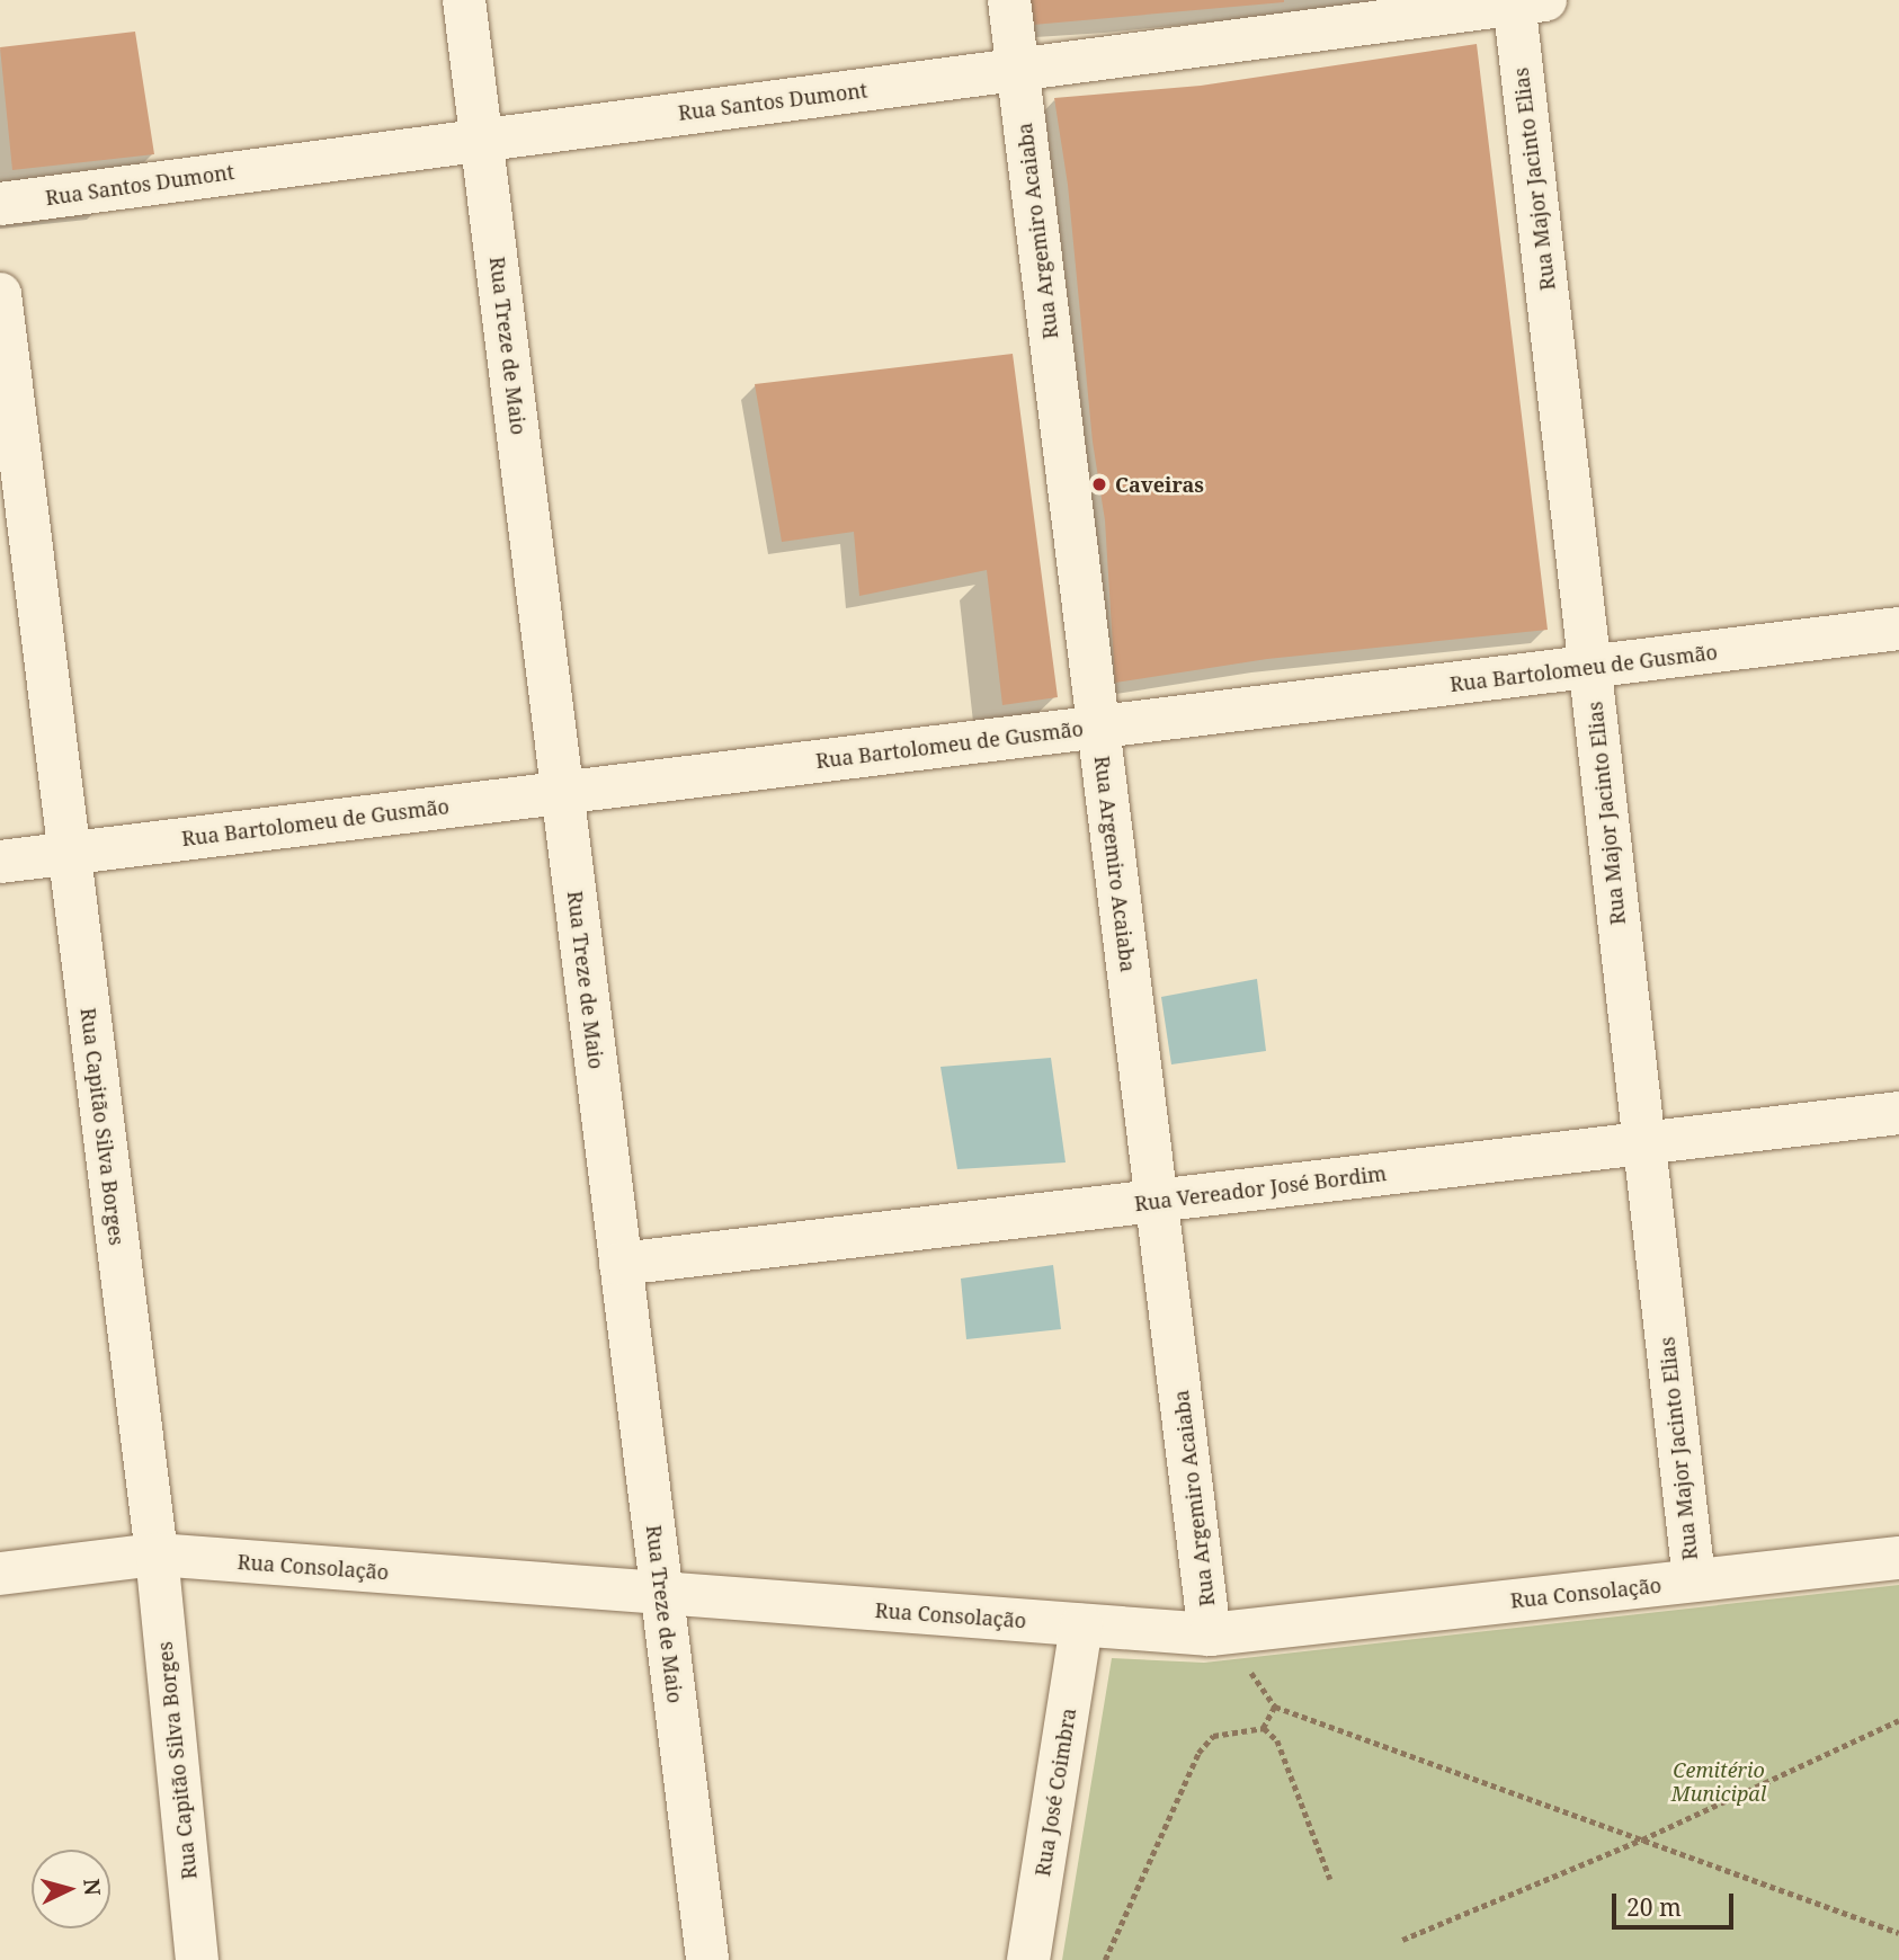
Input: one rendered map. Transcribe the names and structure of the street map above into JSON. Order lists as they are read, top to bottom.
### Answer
{
  "streets": {
    "street": [
      "Rua Santos Dumont",
      "Rua Major Jacinto Elias",
      "Rua Argemiro Acaiaba",
      "Rua Treze de Maio",
      "Rua Bartolomeu de Gusmão",
      "Rua Capitão Silva Borges",
      "Rua Vereador José Bordim",
      "Rua Consolação",
      "Rua José Coimbra"
    ]
  },
  "crossings": [
    ["Rua Santos Dumont", "Rua Major Jacinto Elias"],
    ["Rua Santos Dumont", "Rua Argemiro Acaiaba"],
    ["Rua Santos Dumont", "Rua Treze de Maio"],
    ["Rua Major Jacinto Elias", "Rua Bartolomeu de Gusmão"],
    ["Rua Major Jacinto Elias", "Rua Vereador José Bordim"],
    ["Rua Major Jacinto Elias", "Rua Consolação"],
    ["Rua Argemiro Acaiaba", "Rua Bartolomeu de Gusmão"],
    ["Rua Argemiro Acaiaba", "Rua Vereador José Bordim"],
    ["Rua Argemiro Acaiaba", "Rua Consolação"],
    ["Rua Treze de Maio", "Rua Bartolomeu de Gusmão"],
    ["Rua Treze de Maio", "Rua Vereador José Bordim"],
    ["Rua Treze de Maio", "Rua Consolação"],
    ["Rua Bartolomeu de Gusmão", "Rua Capitão Silva Borges"],
    ["Rua Capitão Silva Borges", "Rua Consolação"],
    ["Rua Consolação", "Rua José Coimbra"]
  ],
  "parks": ["Cemitério Municipal"],
  "places": ["Caveiras"],
  "scale_bar": "20 m",
  "north": "right"
}
